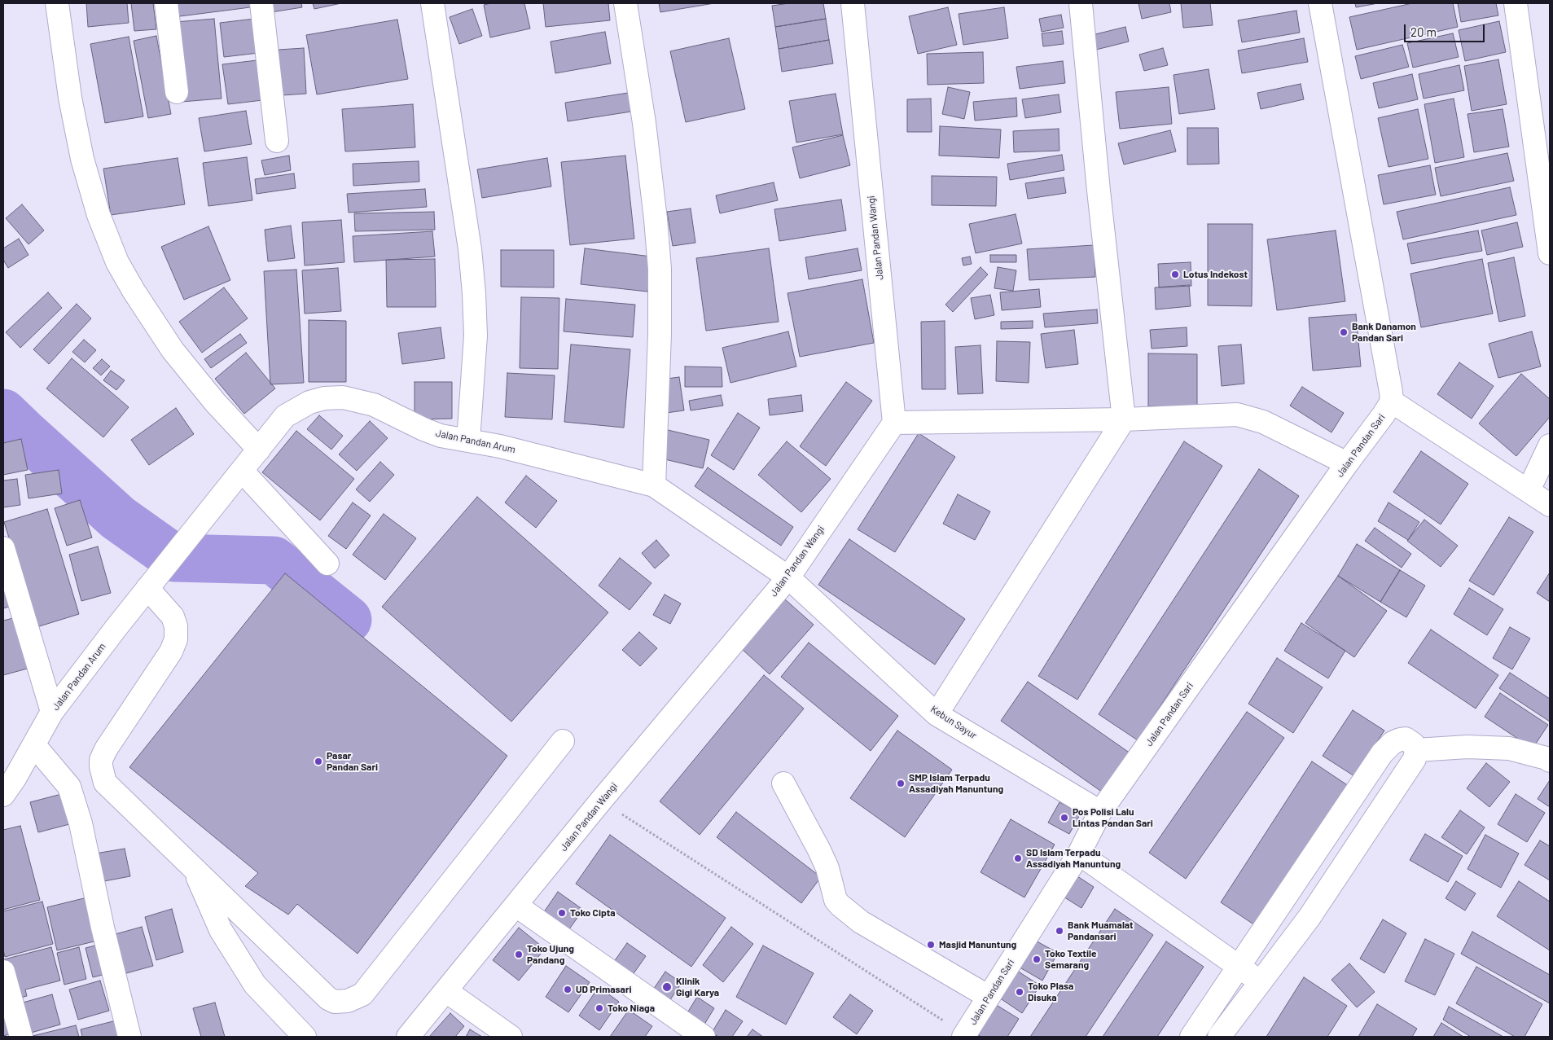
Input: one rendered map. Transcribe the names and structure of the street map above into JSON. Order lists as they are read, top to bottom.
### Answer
{
  "streets": {
    "street": [
      "Jalan Pandan Wangi",
      "Jalan Pandan Arum",
      "Jalan Pandan Sari",
      "Kebun Sayur"
    ]
  },
  "crossings": [
    ["Jalan Pandan Wangi", "Jalan Pandan Arum"],
    ["Jalan Pandan Wangi", "Kebun Sayur"],
    ["Jalan Pandan Arum", "Kebun Sayur"],
    ["Jalan Pandan Sari", "Kebun Sayur"]
  ],
  "places": [
    "Lotus Indekost",
    "Bank Danamon Pandan Sari",
    "Pasar Pandan Sari",
    "SMP Islam Terpadu Assadiyah Manuntung",
    "Pos Polisi Lalu Lintas Pandan Sari",
    "SD Islam Terpadu Assadiyah Manuntung",
    "Toko Cipta",
    "Bank Muamalat Pandansari",
    "Masjid Manuntung",
    "Toko Ujung Pandang",
    "Toko Textile Semarang",
    "Klinik Gigi Karya",
    "UD Primasari",
    "Toko Plasa Disuka",
    "Toko Niaga"
  ],
  "scale_bar": "20 m"
}
